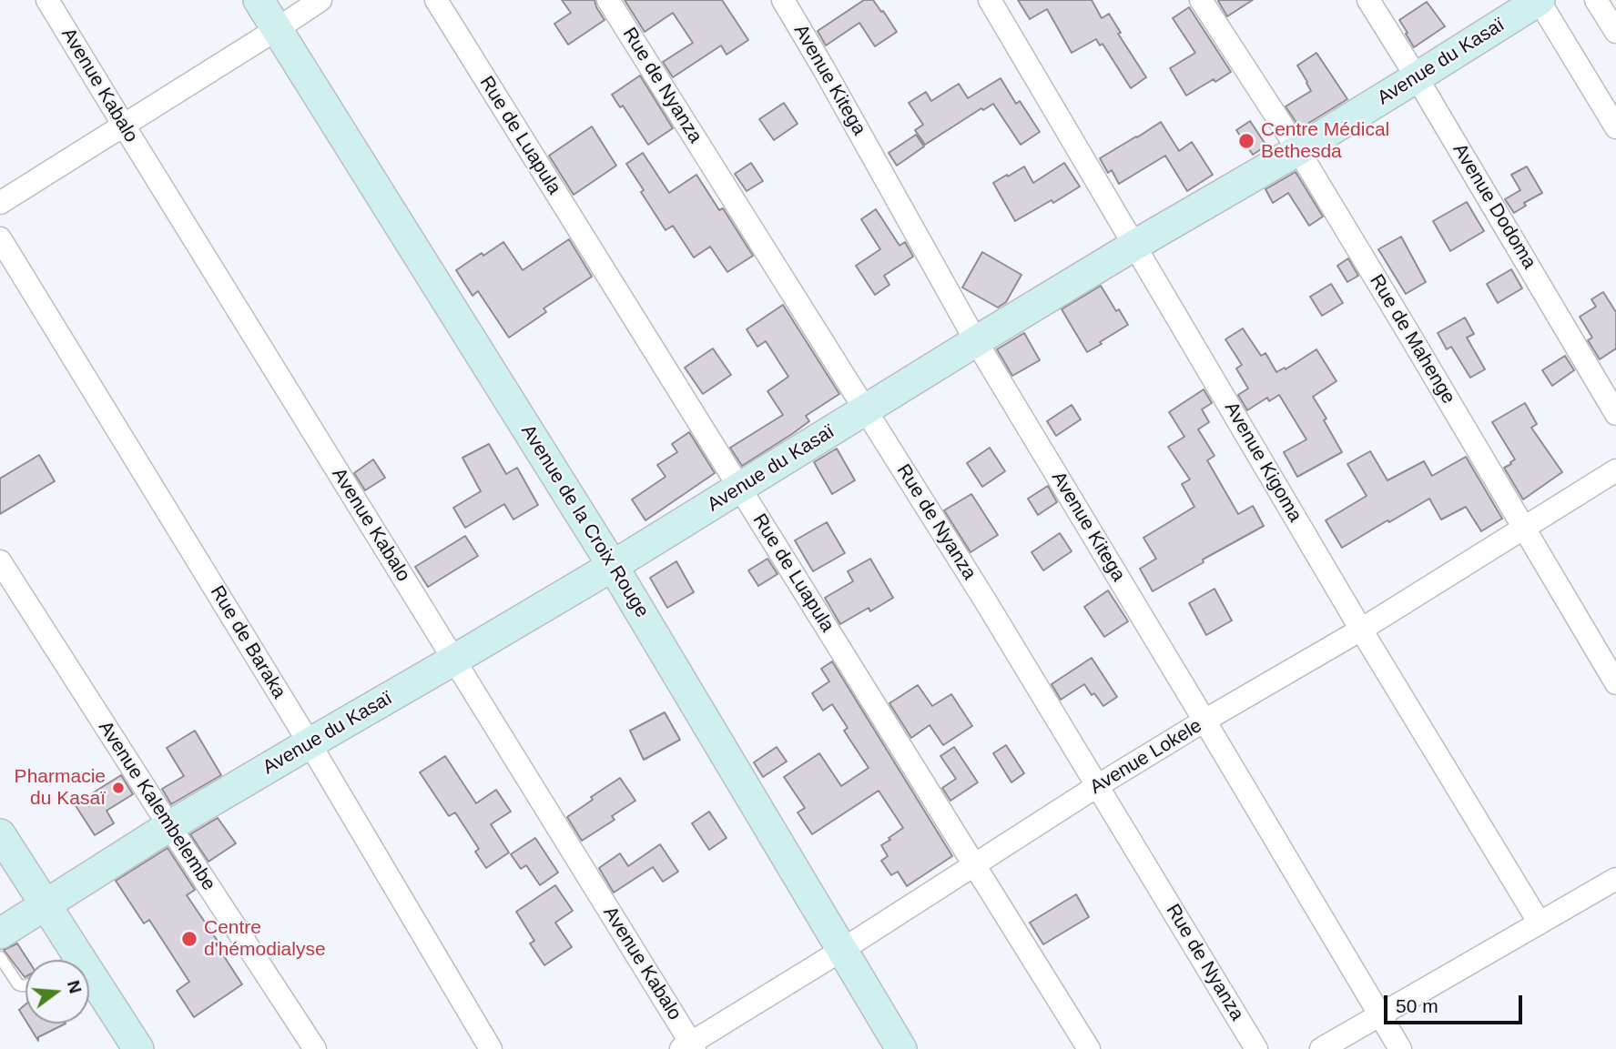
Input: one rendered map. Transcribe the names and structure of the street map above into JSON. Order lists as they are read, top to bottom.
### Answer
{
  "streets": {
    "street": [
      "Avenue du Kasaï",
      "Avenue Kitega",
      "Avenue Kabalo",
      "Rue de Nyanza",
      "Rue de Luapula",
      "Avenue Dodoma",
      "Rue de Mahenge",
      "Avenue Kigoma",
      "Avenue de la Croix Rouge",
      "Rue de Baraka",
      "Avenue Lokele",
      "Avenue Kalembelembe"
    ]
  },
  "crossings": [
    ["Avenue du Kasaï", "Avenue Kitega"],
    ["Avenue du Kasaï", "Avenue Kabalo"],
    ["Avenue du Kasaï", "Rue de Nyanza"],
    ["Avenue du Kasaï", "Rue de Luapula"],
    ["Avenue du Kasaï", "Avenue Dodoma"],
    ["Avenue du Kasaï", "Rue de Mahenge"],
    ["Avenue du Kasaï", "Avenue Kigoma"],
    ["Avenue du Kasaï", "Avenue de la Croix Rouge"],
    ["Avenue du Kasaï", "Rue de Baraka"],
    ["Avenue du Kasaï", "Avenue Kalembelembe"],
    ["Avenue Kitega", "Avenue Lokele"],
    ["Avenue Kabalo", "Avenue Lokele"],
    ["Rue de Nyanza", "Avenue Lokele"],
    ["Rue de Luapula", "Avenue Lokele"],
    ["Rue de Mahenge", "Avenue Lokele"],
    ["Avenue Kigoma", "Avenue Lokele"],
    ["Avenue de la Croix Rouge", "Avenue Lokele"]
  ],
  "places": ["Centre Médical Bethesda", "Pharmacie du Kasaï", "Centre d'hémodialyse"],
  "scale_bar": "50 m",
  "north": "right"
}
